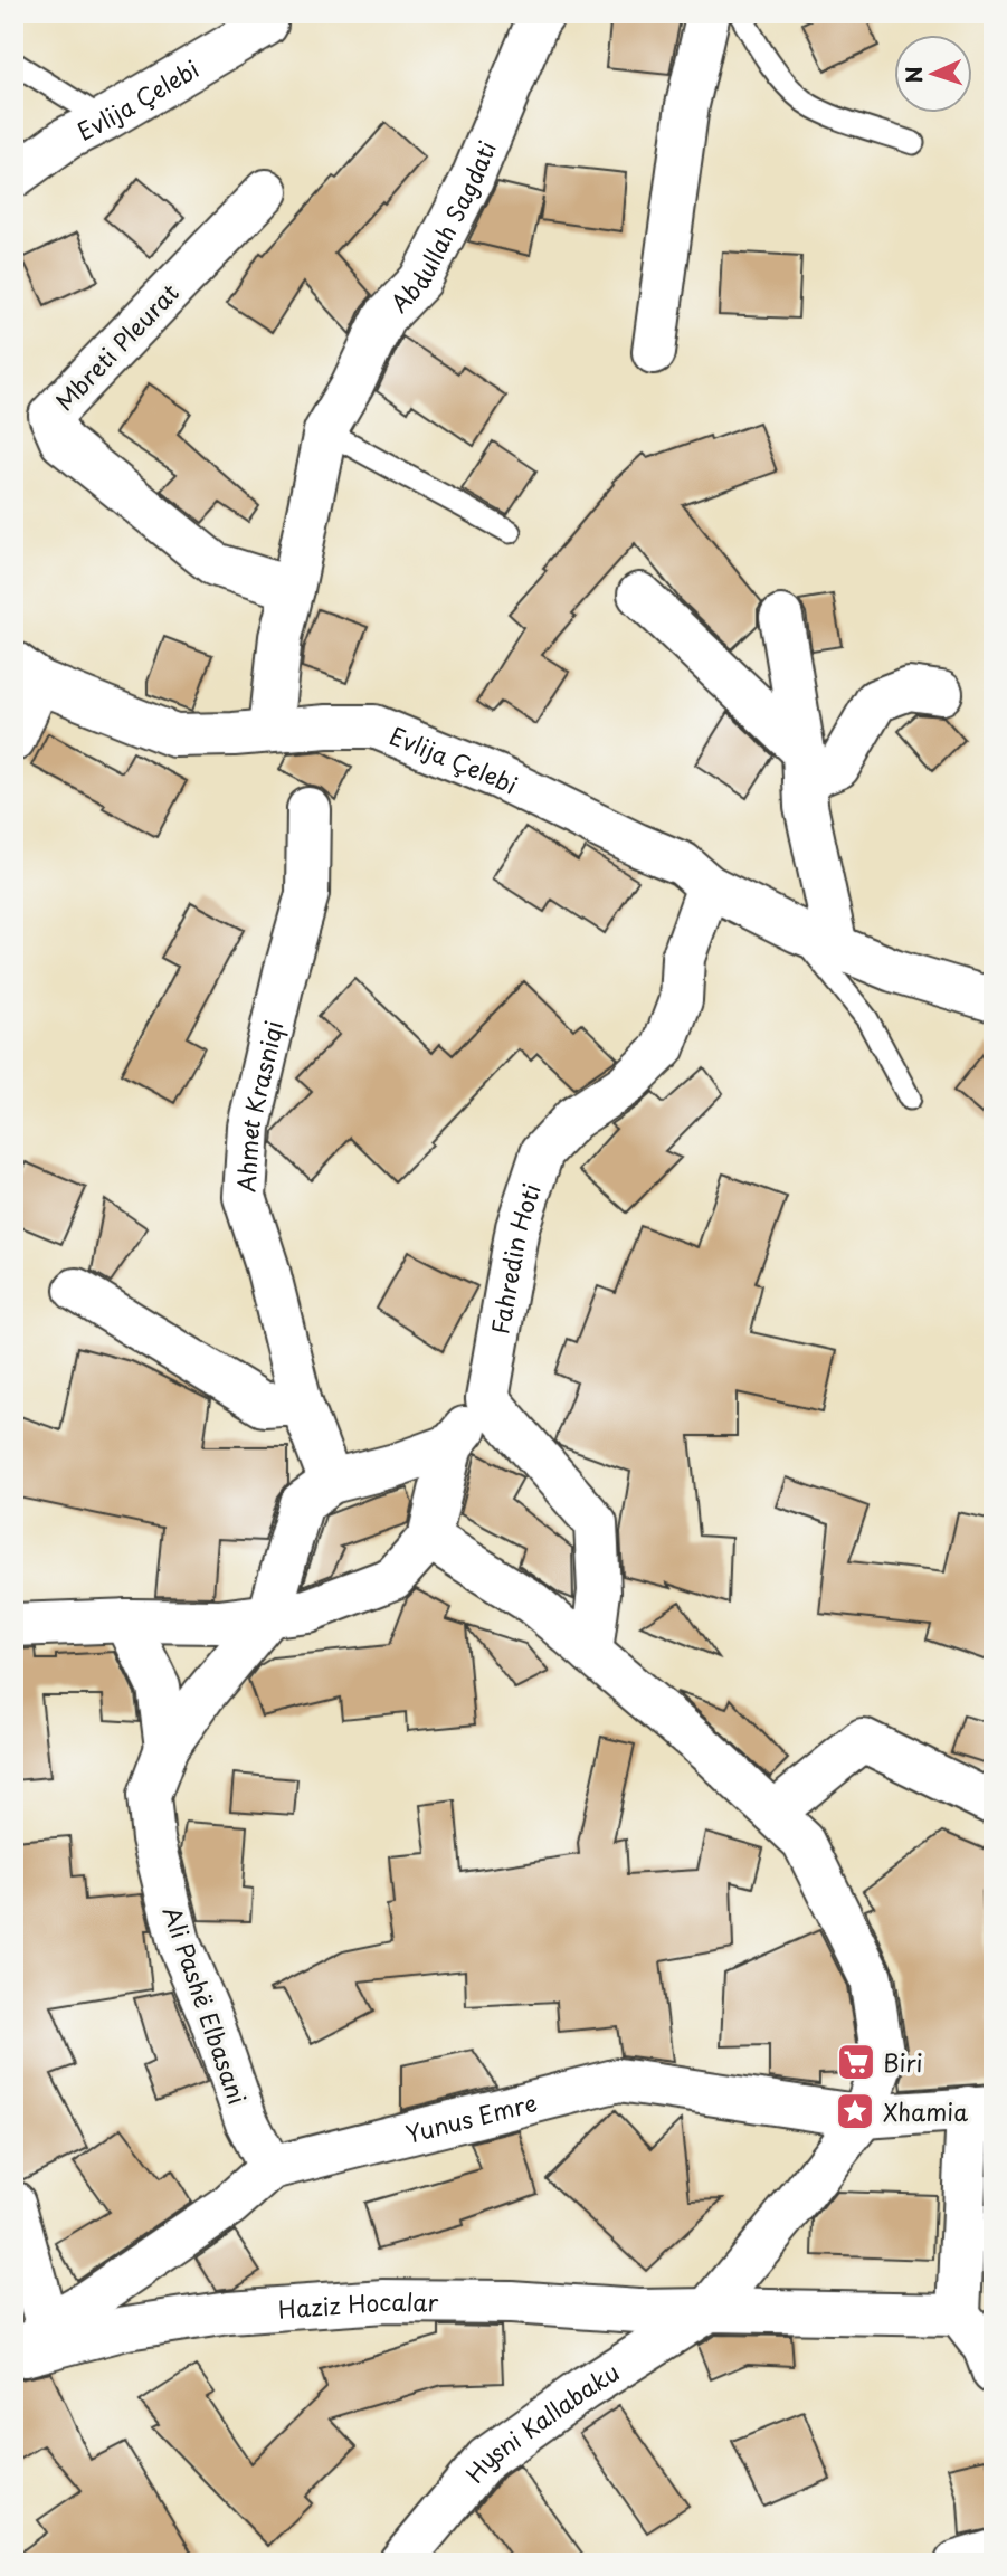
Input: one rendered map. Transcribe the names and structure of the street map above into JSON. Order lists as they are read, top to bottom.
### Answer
{
  "streets": {
    "street": [
      "Evlija Çelebi",
      "Abdullah Sagdati",
      "Mbreti Pleurat",
      "Ahmet Krasniqi",
      "Fahredin Hoti",
      "Ali Pashë Elbasani",
      "Yunus Emre",
      "Haziz Hocalar",
      "Hysni Kallabaku"
    ]
  },
  "crossings": [
    ["Evlija Çelebi", "Abdullah Sagdati"],
    ["Evlija Çelebi", "Fahredin Hoti"],
    ["Abdullah Sagdati", "Mbreti Pleurat"],
    ["Ali Pashë Elbasani", "Yunus Emre"],
    ["Yunus Emre", "Haziz Hocalar"],
    ["Haziz Hocalar", "Hysni Kallabaku"]
  ],
  "places": {
    "supermarket": ["Biri"],
    "place": ["Xhamia"]
  },
  "north": "left"
}
